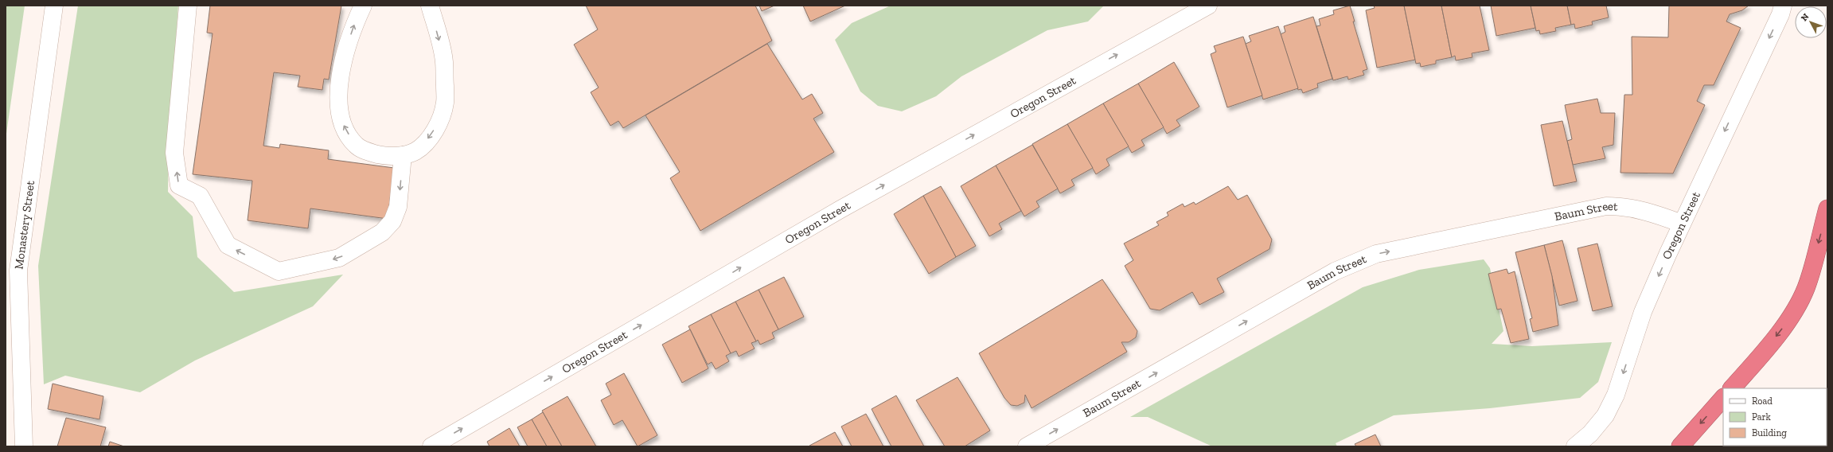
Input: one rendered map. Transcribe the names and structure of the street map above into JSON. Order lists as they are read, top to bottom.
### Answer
{
  "streets": {
    "street": ["Oregon Street", "Baum Street", "Monastery Street"]
  },
  "crossings": [
    ["Oregon Street", "Baum Street"]
  ],
  "one_way": ["Baum Street"],
  "legend": ["Road", "Park", "Building"],
  "north": "top left"
}
